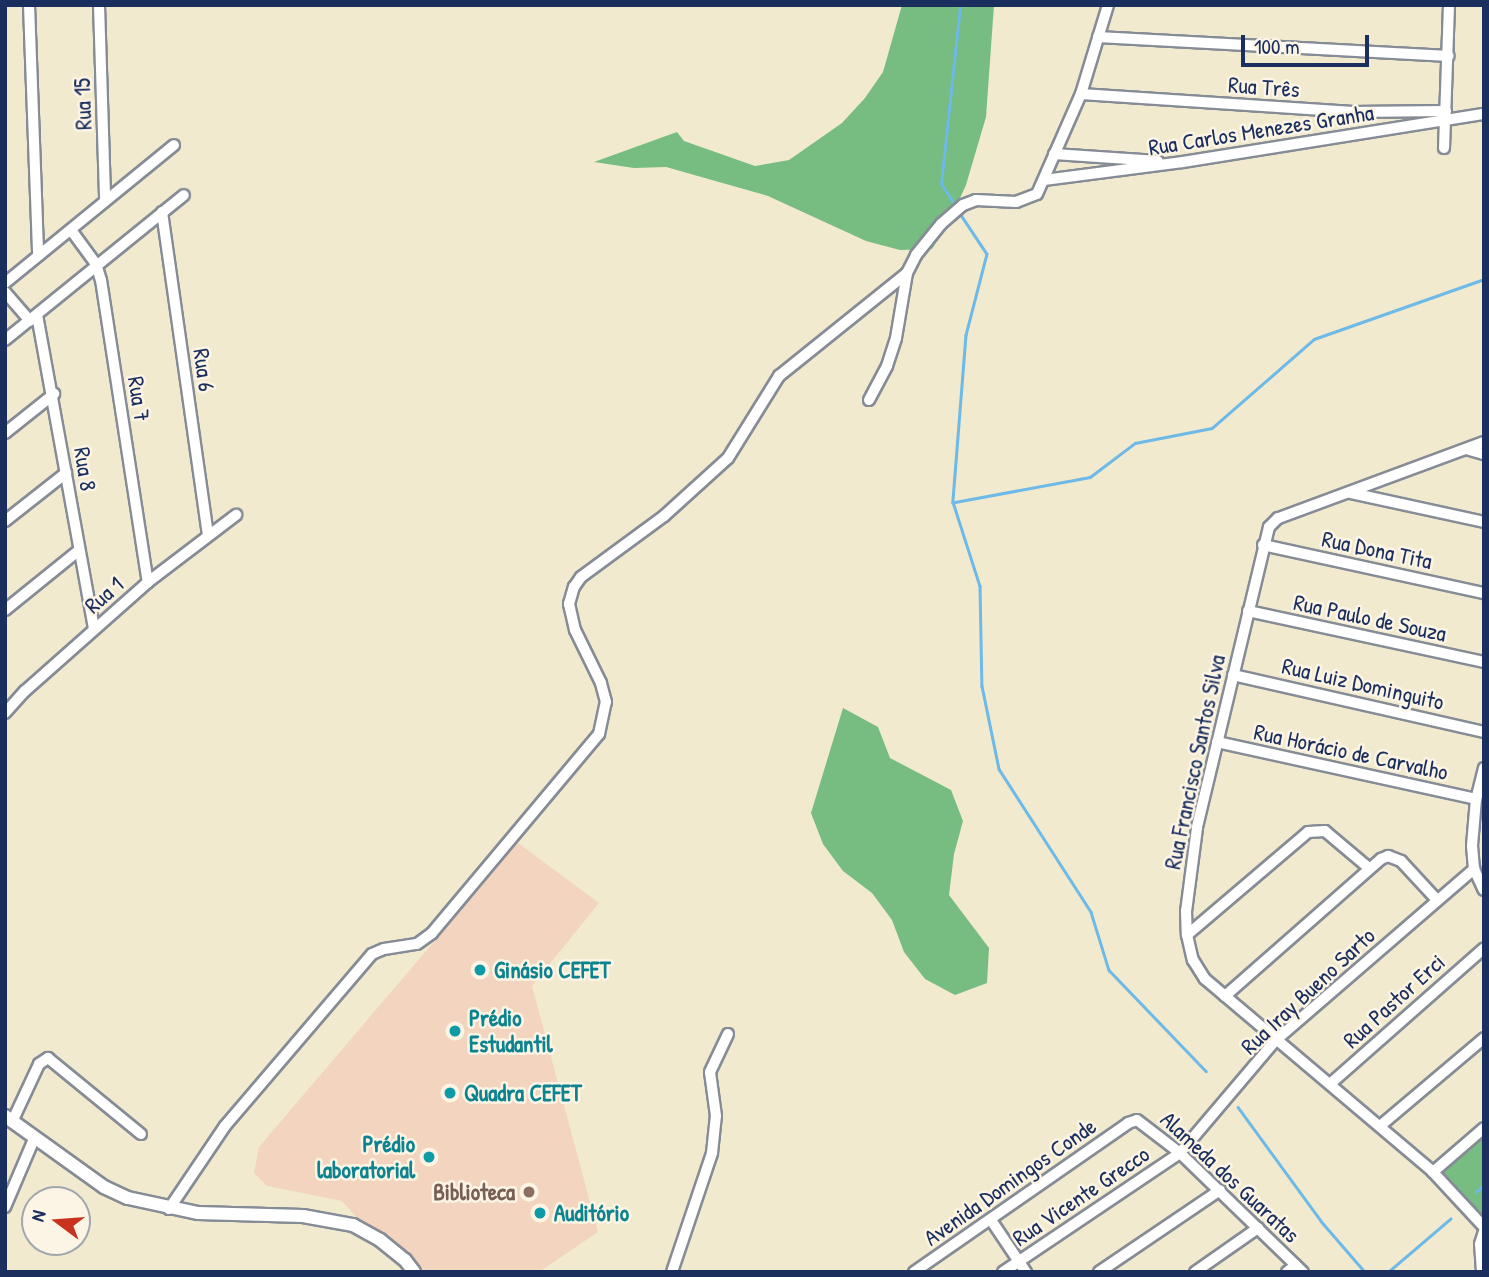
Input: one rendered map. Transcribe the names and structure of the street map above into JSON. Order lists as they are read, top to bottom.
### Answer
{
  "streets": {
    "street": [
      "Rua Três",
      "Rua 15",
      "Rua Carlos Menezes Granha",
      "Rua 6",
      "Rua 7",
      "Rua 8",
      "Rua Dona Tita",
      "Rua 1",
      "Rua Paulo de Souza",
      "Rua Luiz Dominguito",
      "Rua Horácio de Carvalho",
      "Rua Francisco Santos Silva",
      "Rua Iray Bueno Sarto",
      "Rua Pastor Erci",
      "Alameda dos Guaratas",
      "Avenida Domingos Conde",
      "Rua Vicente Grecco"
    ]
  },
  "crossings": [
    ["Rua Três", "Rua Carlos Menezes Granha"],
    ["Rua 6", "Rua 1"],
    ["Rua 7", "Rua 1"],
    ["Rua 8", "Rua 1"],
    ["Rua Dona Tita", "Rua Francisco Santos Silva"],
    ["Rua Paulo de Souza", "Rua Francisco Santos Silva"],
    ["Rua Luiz Dominguito", "Rua Francisco Santos Silva"],
    ["Rua Horácio de Carvalho", "Rua Francisco Santos Silva"],
    ["Rua Francisco Santos Silva", "Rua Iray Bueno Sarto"],
    ["Rua Francisco Santos Silva", "Rua Pastor Erci"],
    ["Rua Iray Bueno Sarto", "Alameda dos Guaratas"],
    ["Rua Iray Bueno Sarto", "Rua Vicente Grecco"],
    ["Alameda dos Guaratas", "Avenida Domingos Conde"],
    ["Alameda dos Guaratas", "Rua Vicente Grecco"]
  ],
  "places": [
    "Ginásio CEFET",
    "Prédio Estudantil",
    "Quadra CEFET",
    "Prédio laboratorial",
    "Biblioteca",
    "Auditório"
  ],
  "scale_bar": "100 m",
  "north": "left"
}
